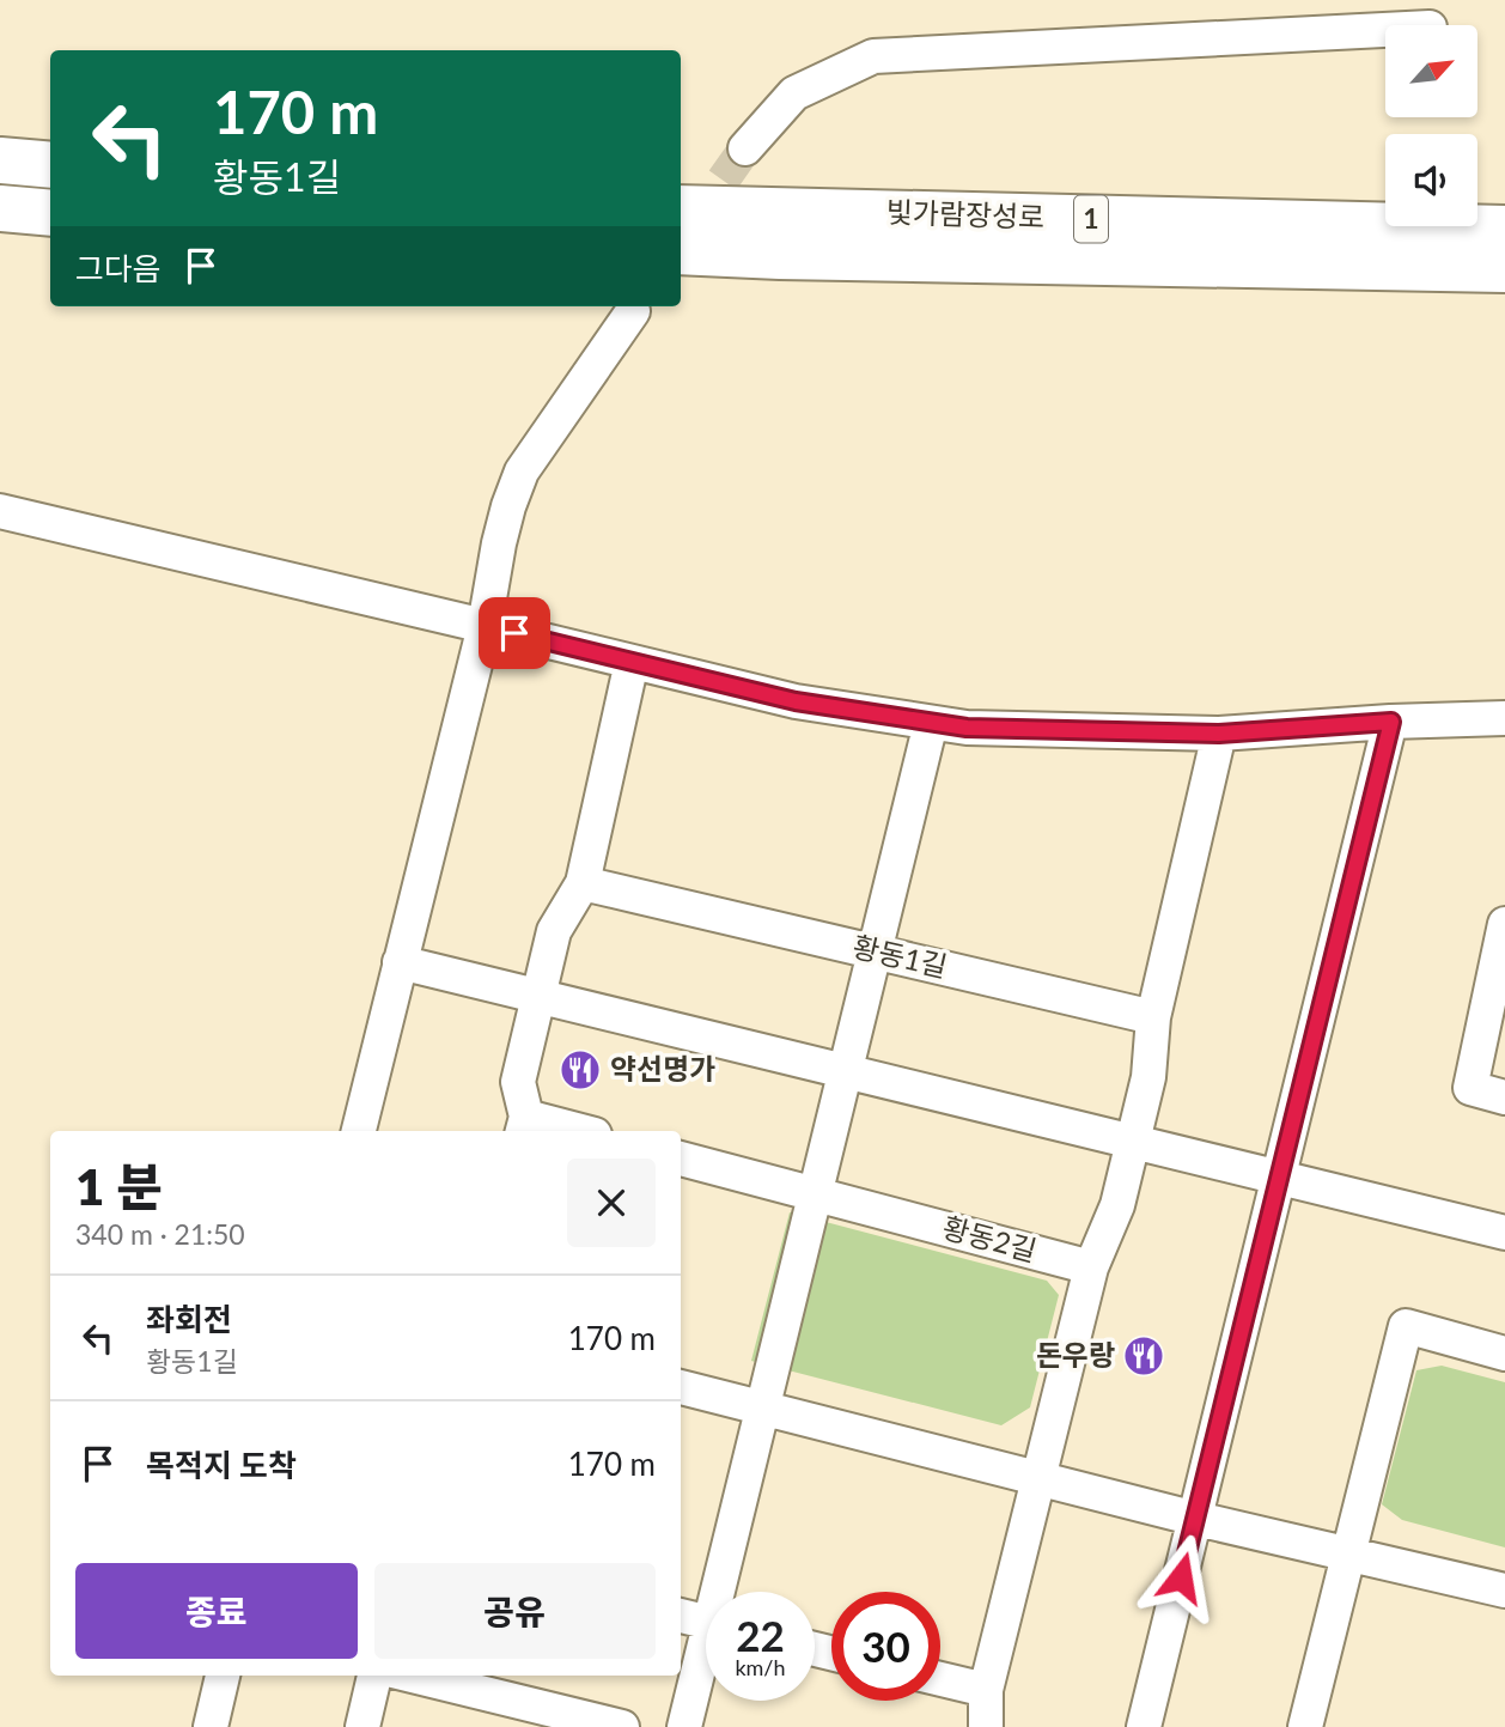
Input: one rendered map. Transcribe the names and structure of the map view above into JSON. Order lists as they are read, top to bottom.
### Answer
{
  "streets": {
    "highway": ["빛가람장성로", "1"],
    "street": ["황동1길", "황동2길"]
  },
  "places": {
    "restaurant": ["약선명가", "돈우랑"]
  },
  "north": "top right",
  "page": {
    "turn": ["170 m", "황동1길"],
    "then": "그다음",
    "heading": ["1 분", "340 m · 21:50"],
    "list": [
      {
        "name": "좌회전",
        "note": "황동1길",
        "value": "170 m"
      },
      {
        "name": "목적지 도착",
        "value": "170 m"
      }
    ],
    "buttons": ["종료", "공유"],
    "speed": "22 km/h",
    "limit": "30"
  }
}
